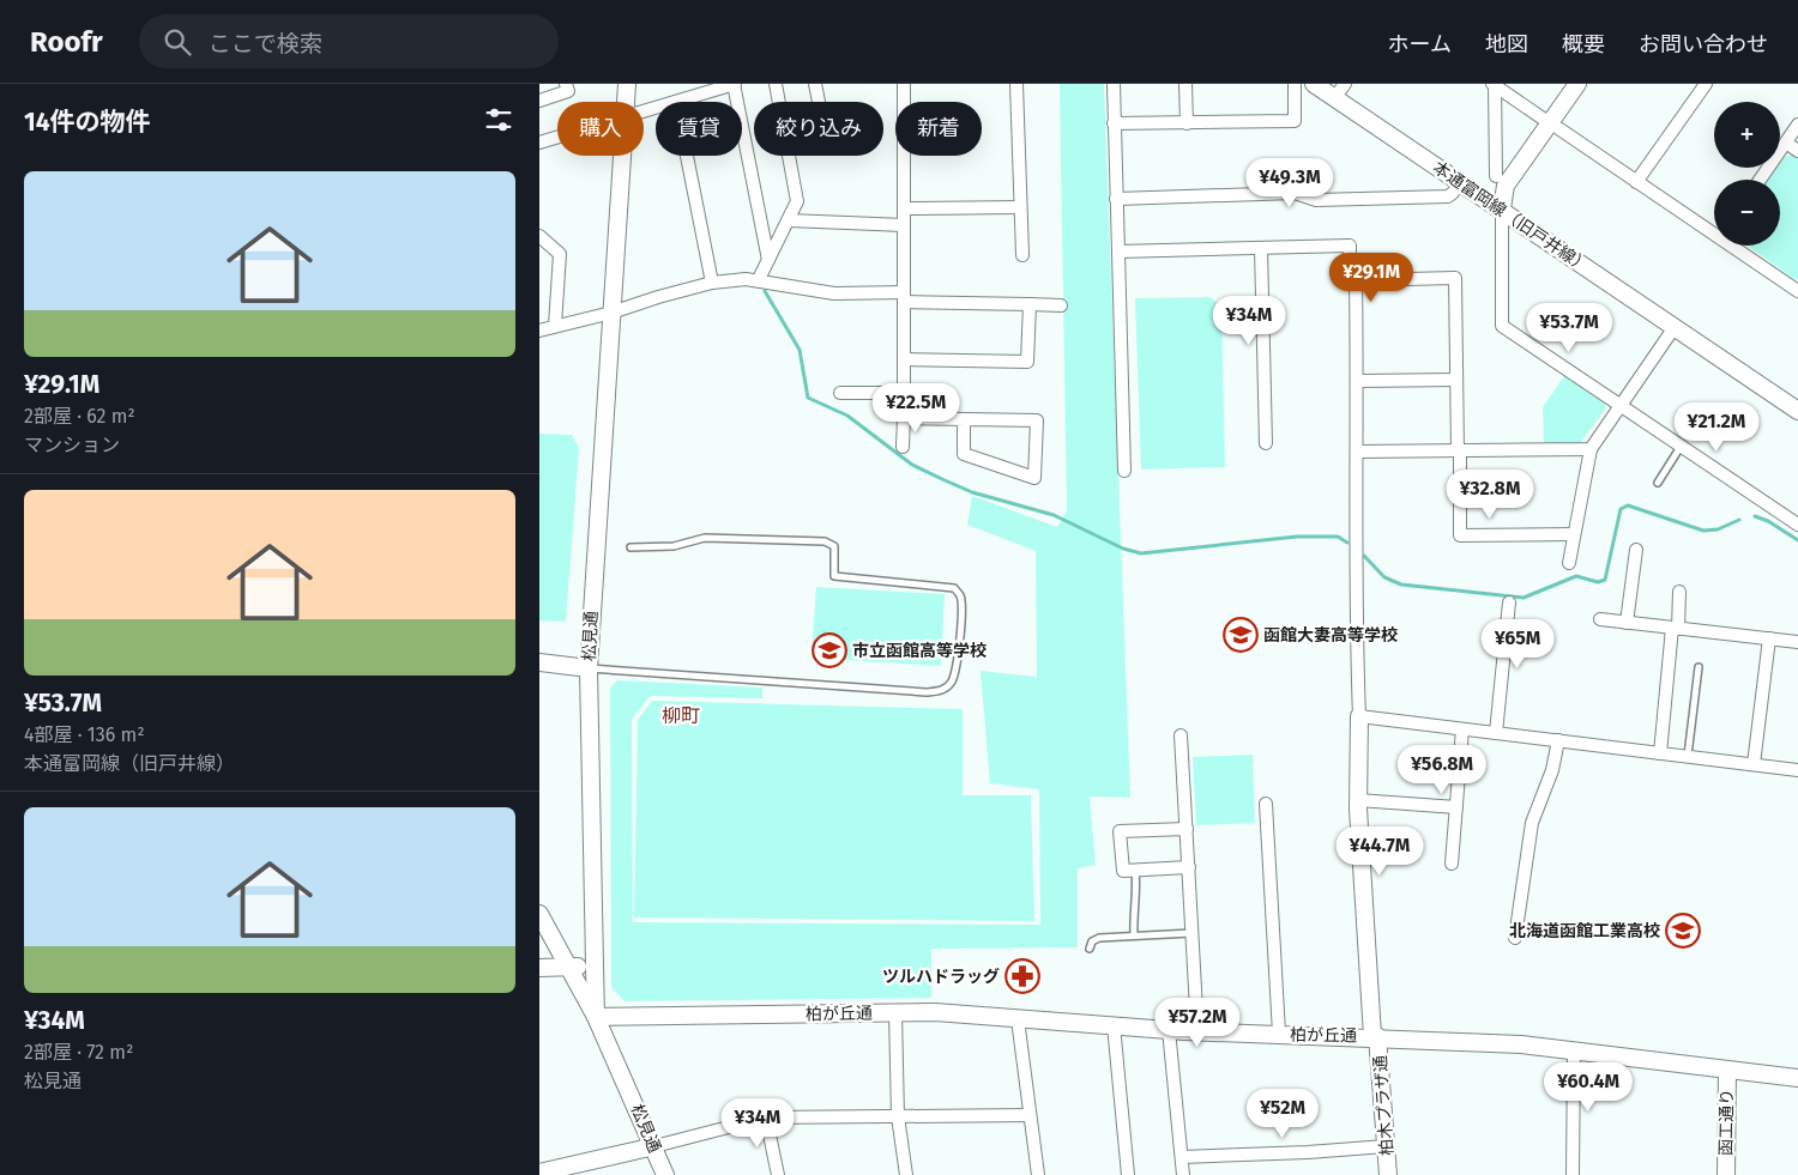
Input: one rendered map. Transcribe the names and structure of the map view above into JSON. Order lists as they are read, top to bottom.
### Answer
{
  "streets": {
    "street": [
      "本通富岡線（旧戸井線）",
      "松見通",
      "柏が丘通",
      "柏木プラザ通",
      "函工通り"
    ]
  },
  "crossings": [
    ["松見通", "柏が丘通"],
    ["柏が丘通", "柏木プラザ通"],
    ["柏が丘通", "函工通り"]
  ],
  "districts": ["柳町"],
  "places": {
    "school or university": ["函館大妻高等学校", "市立函館高等学校", "北海道函館工業高校"],
    "pharmacy": ["ツルハドラッグ"]
  },
  "page": {
    "header": "Roofr",
    "search": "ここで検索",
    "nav": [
      "ホーム",
      "地図",
      "概要",
      "お問い合わせ"
    ],
    "heading": "14件の物件",
    "map_buttons": ["+", "−"],
    "chip": [
      "購入",
      "賃貸",
      "絞り込み",
      "新着"
    ],
    "list": [
      {
        "name": "¥29.1M",
        "note": "2部屋 · 62 m² · マンション"
      },
      {
        "name": "¥53.7M",
        "note": "4部屋 · 136 m² · 本通富岡線（旧戸井線）"
      },
      {
        "name": "¥34M",
        "note": "2部屋 · 72 m² · 松見通"
      }
    ],
    "price": [
      "¥49.3M",
      "¥29.1M",
      "¥34M",
      "¥53.7M",
      "¥22.5M",
      "¥21.2M",
      "¥32.8M",
      "¥65M",
      "¥56.8M",
      "¥44.7M",
      "¥57.2M",
      "¥60.4M",
      "¥52M",
      "¥34M"
    ]
  }
}
